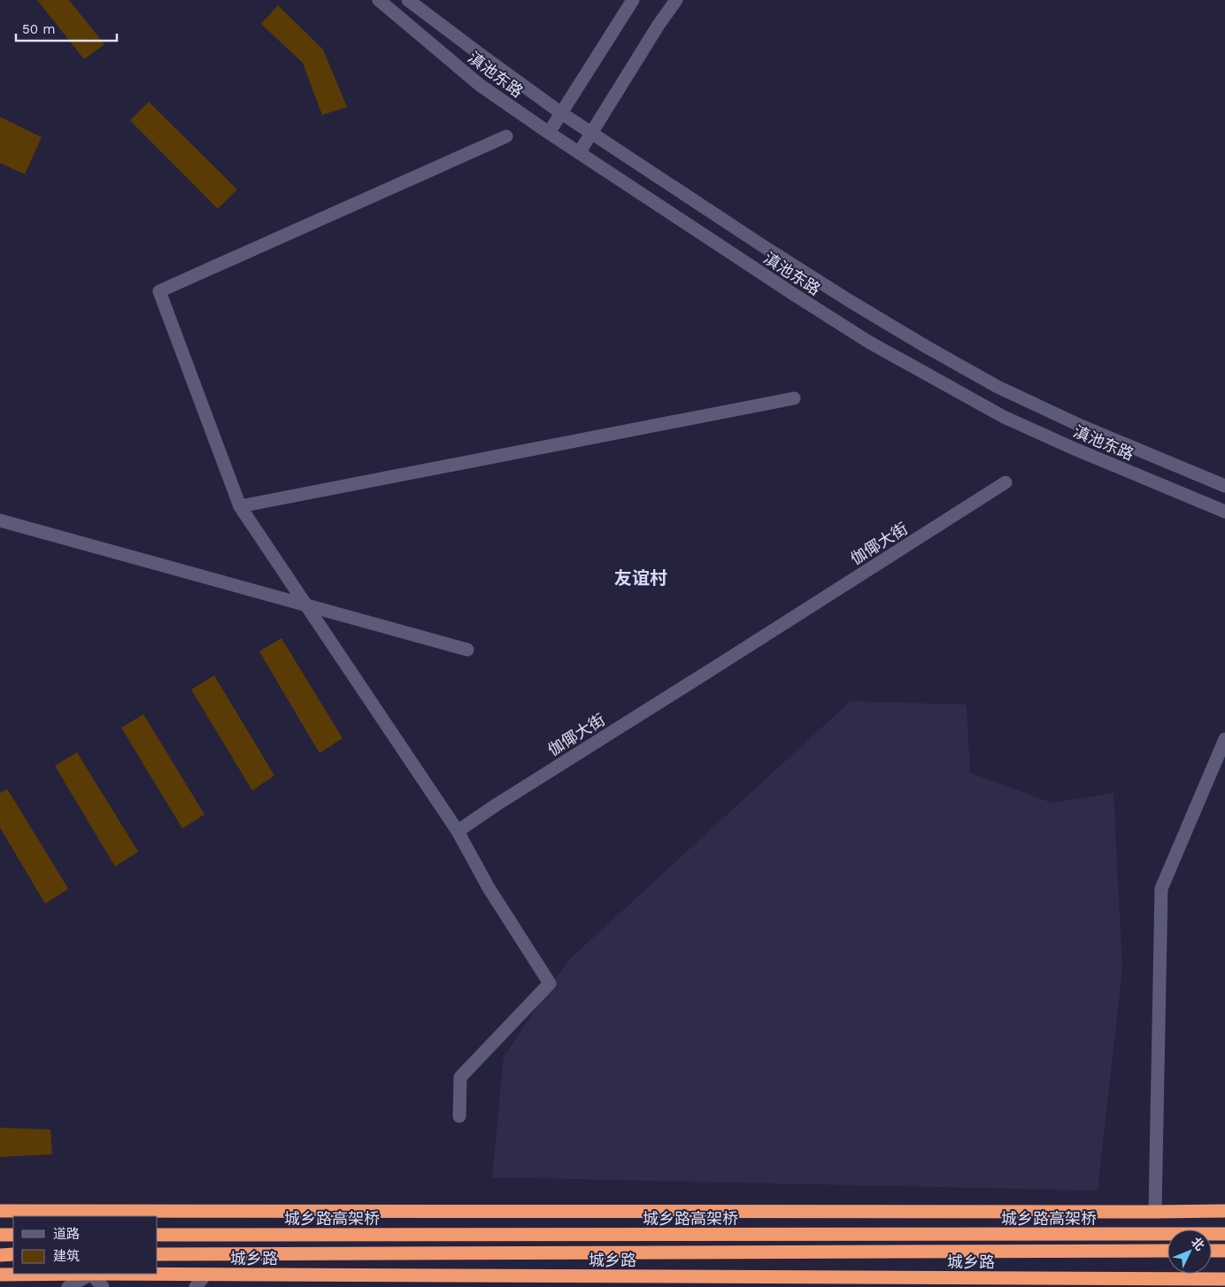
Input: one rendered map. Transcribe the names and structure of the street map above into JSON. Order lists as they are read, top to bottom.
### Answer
{
  "streets": {
    "highway": ["城乡路高架桥", "城乡路"],
    "street": ["滇池东路", "伽倻大街"]
  },
  "districts": ["友谊村"],
  "legend": ["道路", "建筑"],
  "scale_bar": "50 m",
  "north": "top right"
}
